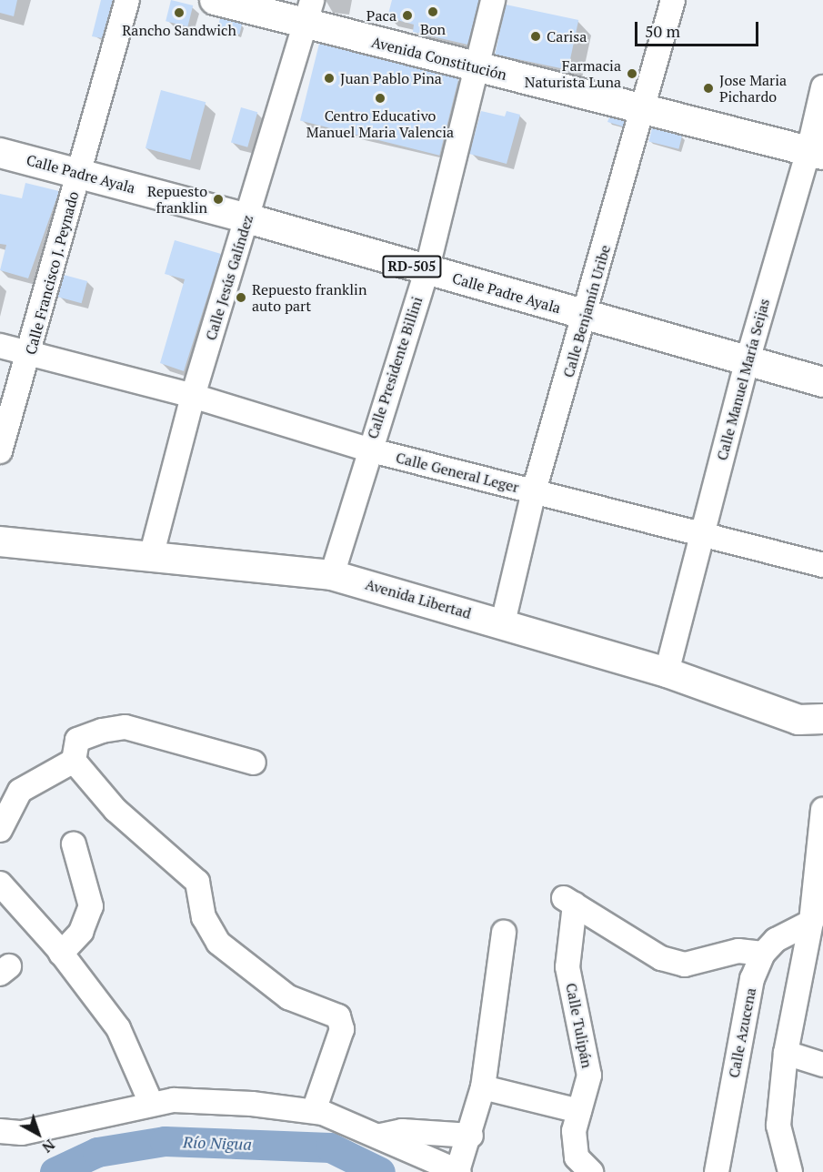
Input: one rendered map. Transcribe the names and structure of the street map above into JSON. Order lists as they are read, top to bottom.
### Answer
{
  "streets": {
    "main road": [
      "Avenida Constitución",
      "Calle Padre Ayala",
      "RD-505",
      "Avenida Libertad"
    ],
    "street": [
      "Calle Francisco J. Peynado",
      "Calle Jesús Galíndez",
      "Calle Benjamín Uribe",
      "Calle Presidente Billini",
      "Calle Manuel María Seijas",
      "Calle General Leger",
      "Calle Tulipán",
      "Calle Azucena"
    ]
  },
  "crossings": [
    ["Avenida Constitución", "Calle Jesús Galíndez"],
    ["Avenida Constitución", "Calle Benjamín Uribe"],
    ["Avenida Constitución", "Calle Presidente Billini"],
    ["Avenida Constitución", "Calle Manuel María Seijas"],
    ["Calle Padre Ayala", "Calle Francisco J. Peynado"],
    ["Calle Padre Ayala", "Calle Jesús Galíndez"],
    ["Calle Padre Ayala", "Calle Benjamín Uribe"],
    ["Calle Padre Ayala", "Calle Presidente Billini"],
    ["Calle Padre Ayala", "Calle Manuel María Seijas"],
    ["Calle Francisco J. Peynado", "Calle General Leger"],
    ["Calle Jesús Galíndez", "Calle General Leger"],
    ["Calle Jesús Galíndez", "Avenida Libertad"],
    ["Calle Benjamín Uribe", "Calle General Leger"],
    ["Calle Benjamín Uribe", "Avenida Libertad"],
    ["Calle Presidente Billini", "Calle General Leger"],
    ["Calle Presidente Billini", "Avenida Libertad"],
    ["Calle Manuel María Seijas", "Calle General Leger"],
    ["Calle Manuel María Seijas", "Avenida Libertad"],
    ["Calle Tulipán", "Calle Azucena"]
  ],
  "water": ["Río Nigua"],
  "places": [
    "Bon",
    "Rancho Sandwich",
    "Paca",
    "Carisa",
    "Farmacia Naturista Luna",
    "Juan Pablo Pina",
    "Jose Maria Pichardo",
    "Centro Educativo Manuel Maria Valencia",
    "Repuesto franklin",
    "Repuesto franklin auto part"
  ],
  "scale_bar": "50 m",
  "north": "bottom right"
}
